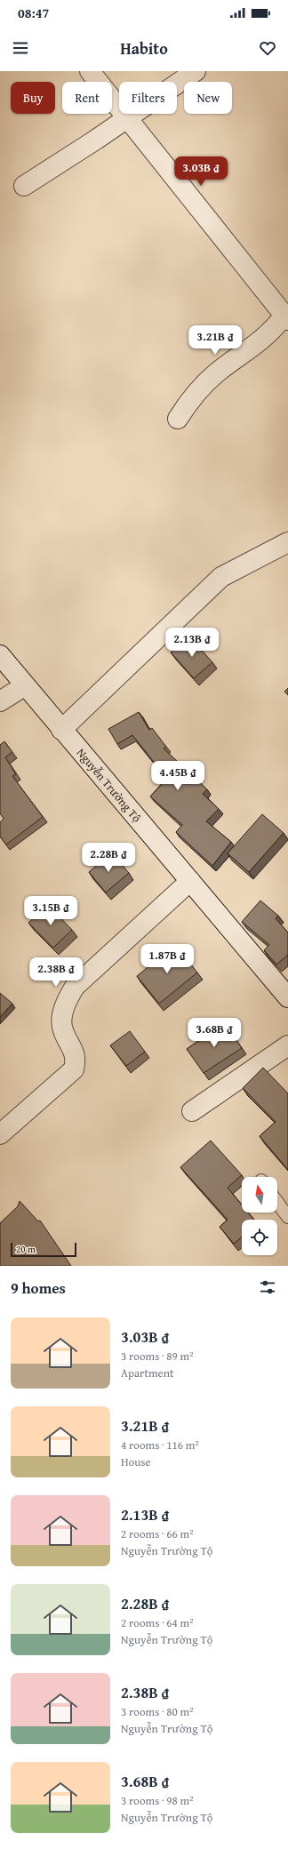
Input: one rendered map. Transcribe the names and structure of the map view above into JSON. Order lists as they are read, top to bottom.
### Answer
{
  "streets": {
    "street": ["Nguyễn Trường Tộ"]
  },
  "scale_bar": "20 m",
  "north": "top",
  "page": {
    "status": "08:47",
    "header": "Habito",
    "chip": [
      "Buy",
      "Rent",
      "Filters",
      "New"
    ],
    "price": [
      "3.03B ₫",
      "3.21B ₫",
      "2.13B ₫",
      "4.45B ₫",
      "2.28B ₫",
      "3.15B ₫",
      "1.87B ₫",
      "2.38B ₫",
      "3.68B ₫"
    ],
    "scale": "20 m",
    "heading": "9 homes",
    "list": [
      {
        "name": "3.03B ₫",
        "note": "3 rooms · 89 m² · Apartment"
      },
      {
        "name": "3.21B ₫",
        "note": "4 rooms · 116 m² · House"
      },
      {
        "name": "2.13B ₫",
        "note": "2 rooms · 66 m² · Nguyễn Trường Tộ"
      },
      {
        "name": "2.28B ₫",
        "note": "2 rooms · 64 m² · Nguyễn Trường Tộ"
      },
      {
        "name": "2.38B ₫",
        "note": "3 rooms · 80 m² · Nguyễn Trường Tộ"
      },
      {
        "name": "3.68B ₫",
        "note": "3 rooms · 98 m² · Nguyễn Trường Tộ"
      }
    ]
  }
}
